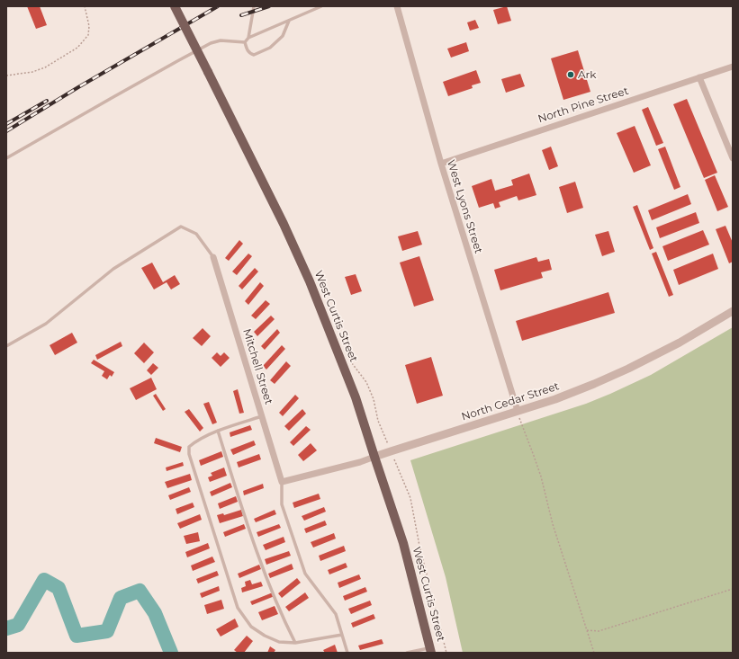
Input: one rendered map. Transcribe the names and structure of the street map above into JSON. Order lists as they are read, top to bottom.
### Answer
{
  "streets": {
    "main road": ["West Curtis Street"],
    "street": [
      "North Pine Street",
      "West Lyons Street",
      "Mitchell Street",
      "North Cedar Street"
    ]
  },
  "crossings": [
    ["North Pine Street", "West Lyons Street"],
    ["West Lyons Street", "North Cedar Street"],
    ["West Curtis Street", "North Cedar Street"],
    ["Mitchell Street", "North Cedar Street"]
  ],
  "places": ["Ark"]
}
